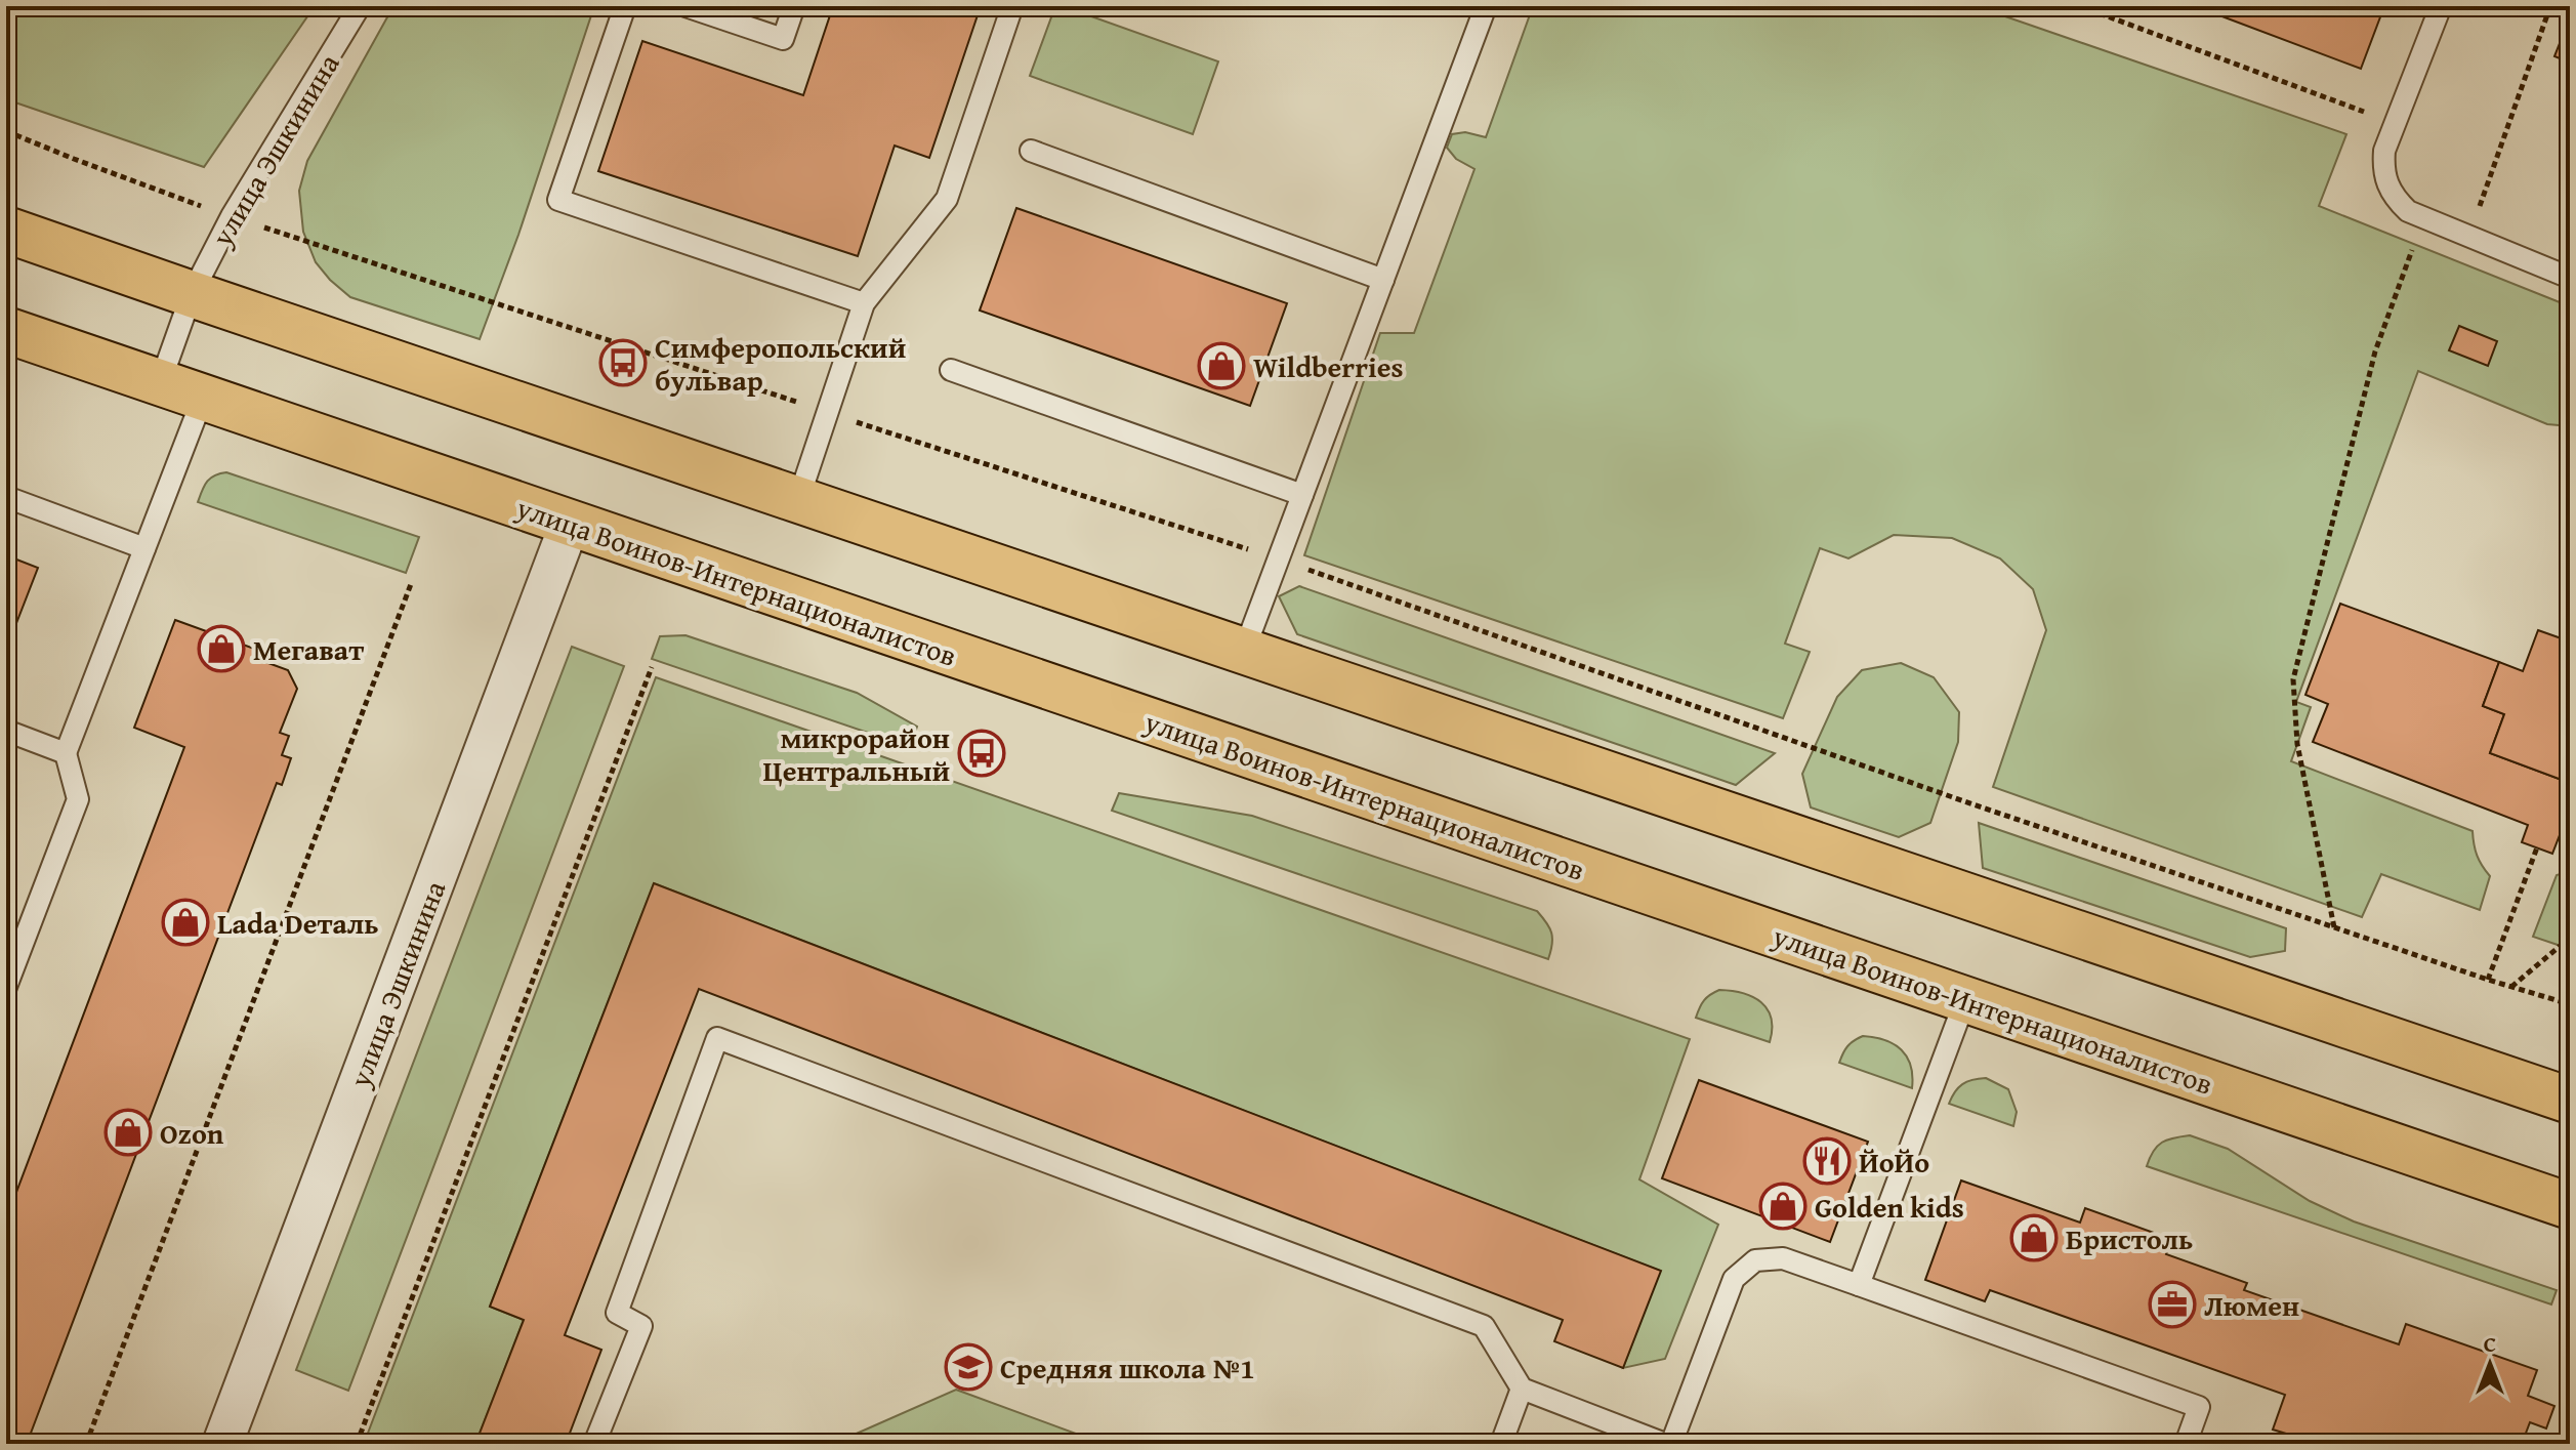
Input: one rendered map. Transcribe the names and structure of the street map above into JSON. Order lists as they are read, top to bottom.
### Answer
{
  "streets": {
    "main road": ["улица Воинов-Интернационалистов"],
    "street": ["улица Эшкинина"]
  },
  "crossings": [
    ["улица Эшкинина", "улица Воинов-Интернационалистов"]
  ],
  "places": {
    "bus stop": ["Симферопольский бульвар", "микрорайон Центральный"],
    "shop": [
      "Wildberries",
      "Мегават",
      "Lada Dеталь",
      "Ozon",
      "Golden kids",
      "Бристоль"
    ],
    "restaurant": ["ЙоЙо"],
    "office": ["Люмен"],
    "school or university": ["Средняя школа №1"]
  },
  "north": "top"
}
